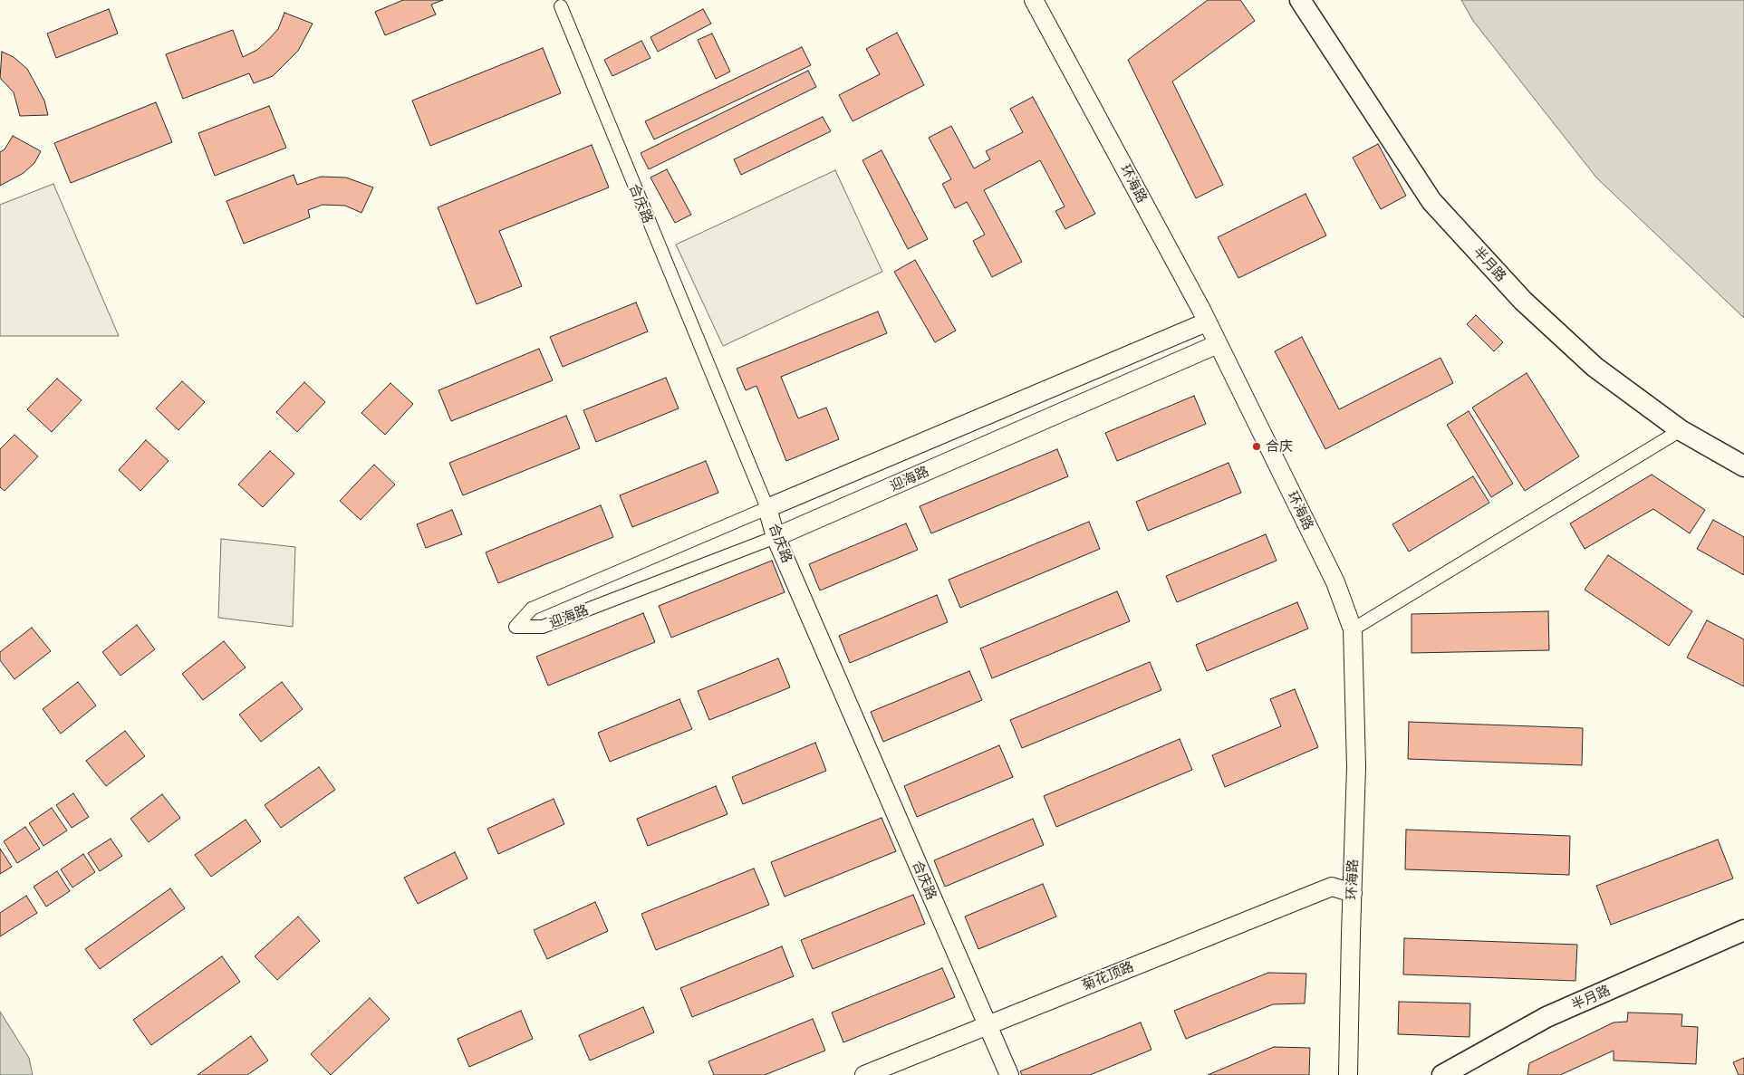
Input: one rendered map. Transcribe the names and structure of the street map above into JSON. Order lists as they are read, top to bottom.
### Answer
{
  "streets": {
    "main road": ["半月路"],
    "street": [
      "环海路",
      "合庆路",
      "迎海路",
      "菊花顶路"
    ]
  },
  "crossings": [
    ["环海路", "迎海路"],
    ["环海路", "菊花顶路"],
    ["合庆路", "迎海路"],
    ["合庆路", "菊花顶路"]
  ],
  "places": ["合庆"]
}
